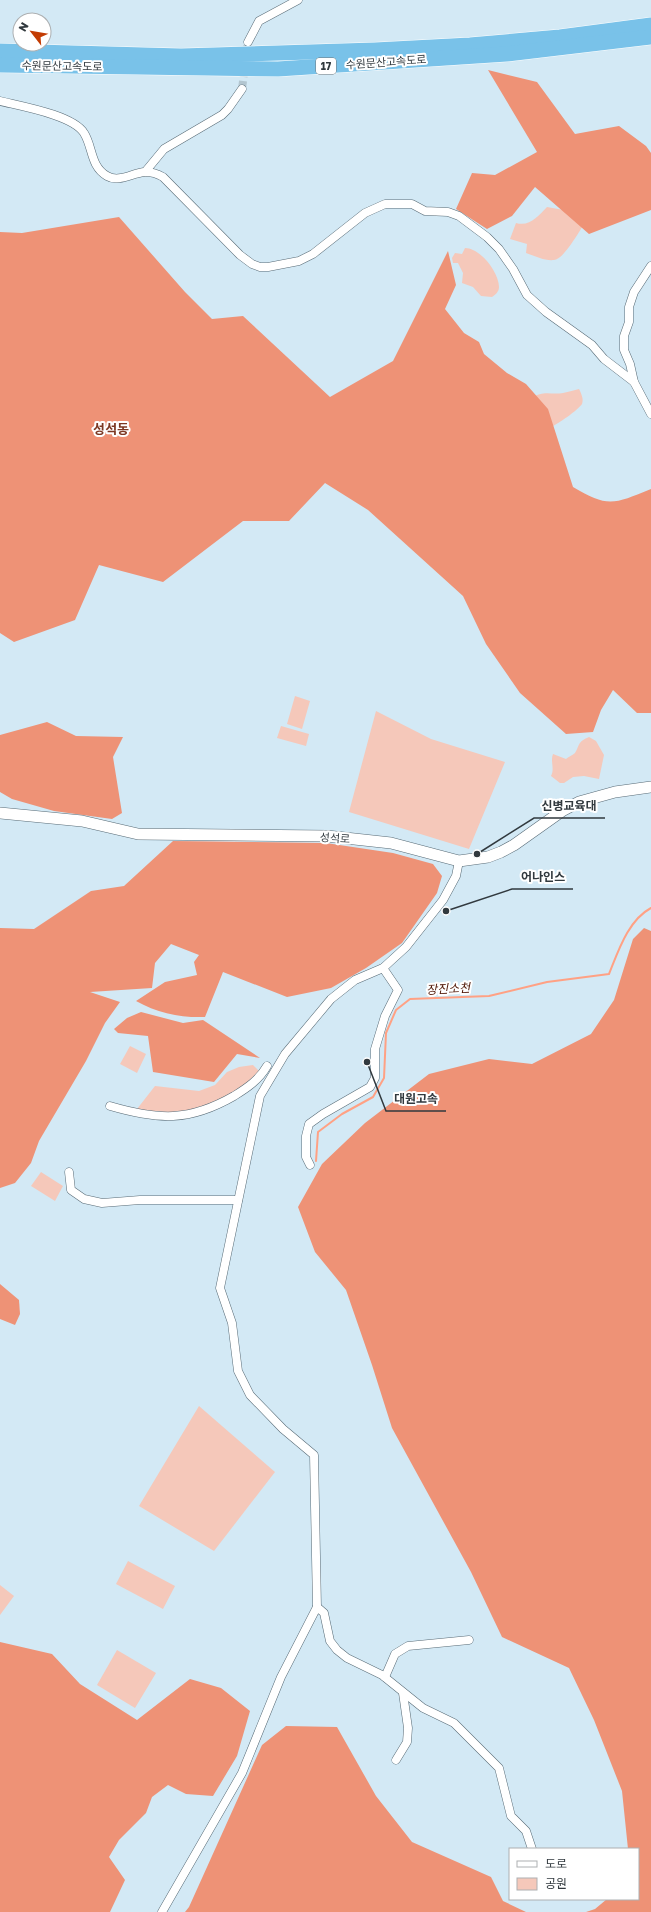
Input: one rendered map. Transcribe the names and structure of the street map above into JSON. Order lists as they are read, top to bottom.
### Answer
{
  "streets": {
    "highway": ["수원문산고속도로", "17"],
    "street": ["성석로"]
  },
  "districts": ["성석동"],
  "water": ["장진소천"],
  "places": ["신병교육대", "어나인스", "대원고속"],
  "legend": ["도로", "공원"],
  "north": "top left"
}
